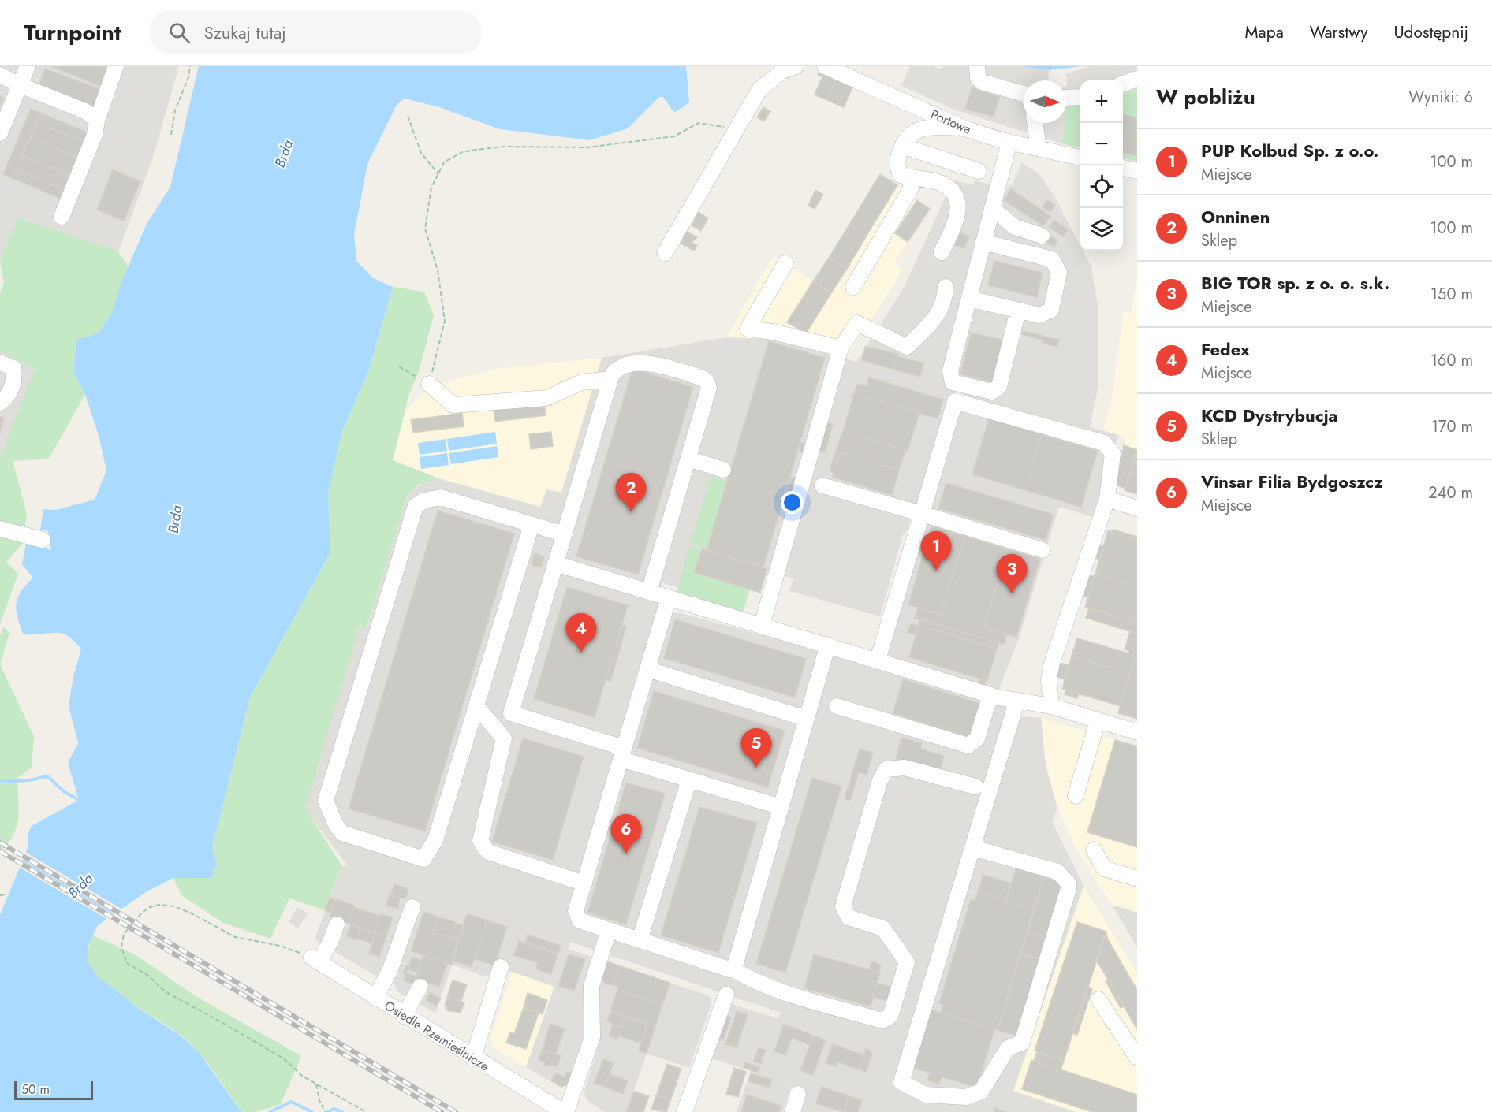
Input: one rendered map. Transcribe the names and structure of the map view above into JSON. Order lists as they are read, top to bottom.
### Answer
{
  "streets": {
    "street": ["Portowa", "Osiedle Rzemieślnicze"]
  },
  "water": ["Brda"],
  "scale_bar": "50 m",
  "north": "right",
  "page": {
    "header": "Turnpoint",
    "search": "Szukaj tutaj",
    "nav": ["Mapa", "Warstwy", "Udostępnij"],
    "heading": ["W pobliżu", "Wyniki: 6"],
    "map_buttons": ["+", "−"],
    "list": [
      {
        "mark": "1",
        "name": "PUP Kolbud Sp. z o.o.",
        "note": "Miejsce",
        "value": "100 m"
      },
      {
        "mark": "2",
        "name": "Onninen",
        "note": "Sklep",
        "value": "100 m"
      },
      {
        "mark": "3",
        "name": "BIG TOR sp. z o. o. s.k.",
        "note": "Miejsce",
        "value": "150 m"
      },
      {
        "mark": "4",
        "name": "Fedex",
        "note": "Miejsce",
        "value": "160 m"
      },
      {
        "mark": "5",
        "name": "KCD Dystrybucja",
        "note": "Sklep",
        "value": "170 m"
      },
      {
        "mark": "6",
        "name": "Vinsar Filia Bydgoszcz",
        "note": "Miejsce",
        "value": "240 m"
      }
    ],
    "pins": [
      "2",
      "1",
      "3",
      "4",
      "5",
      "6"
    ],
    "scale": "50 m"
  }
}
